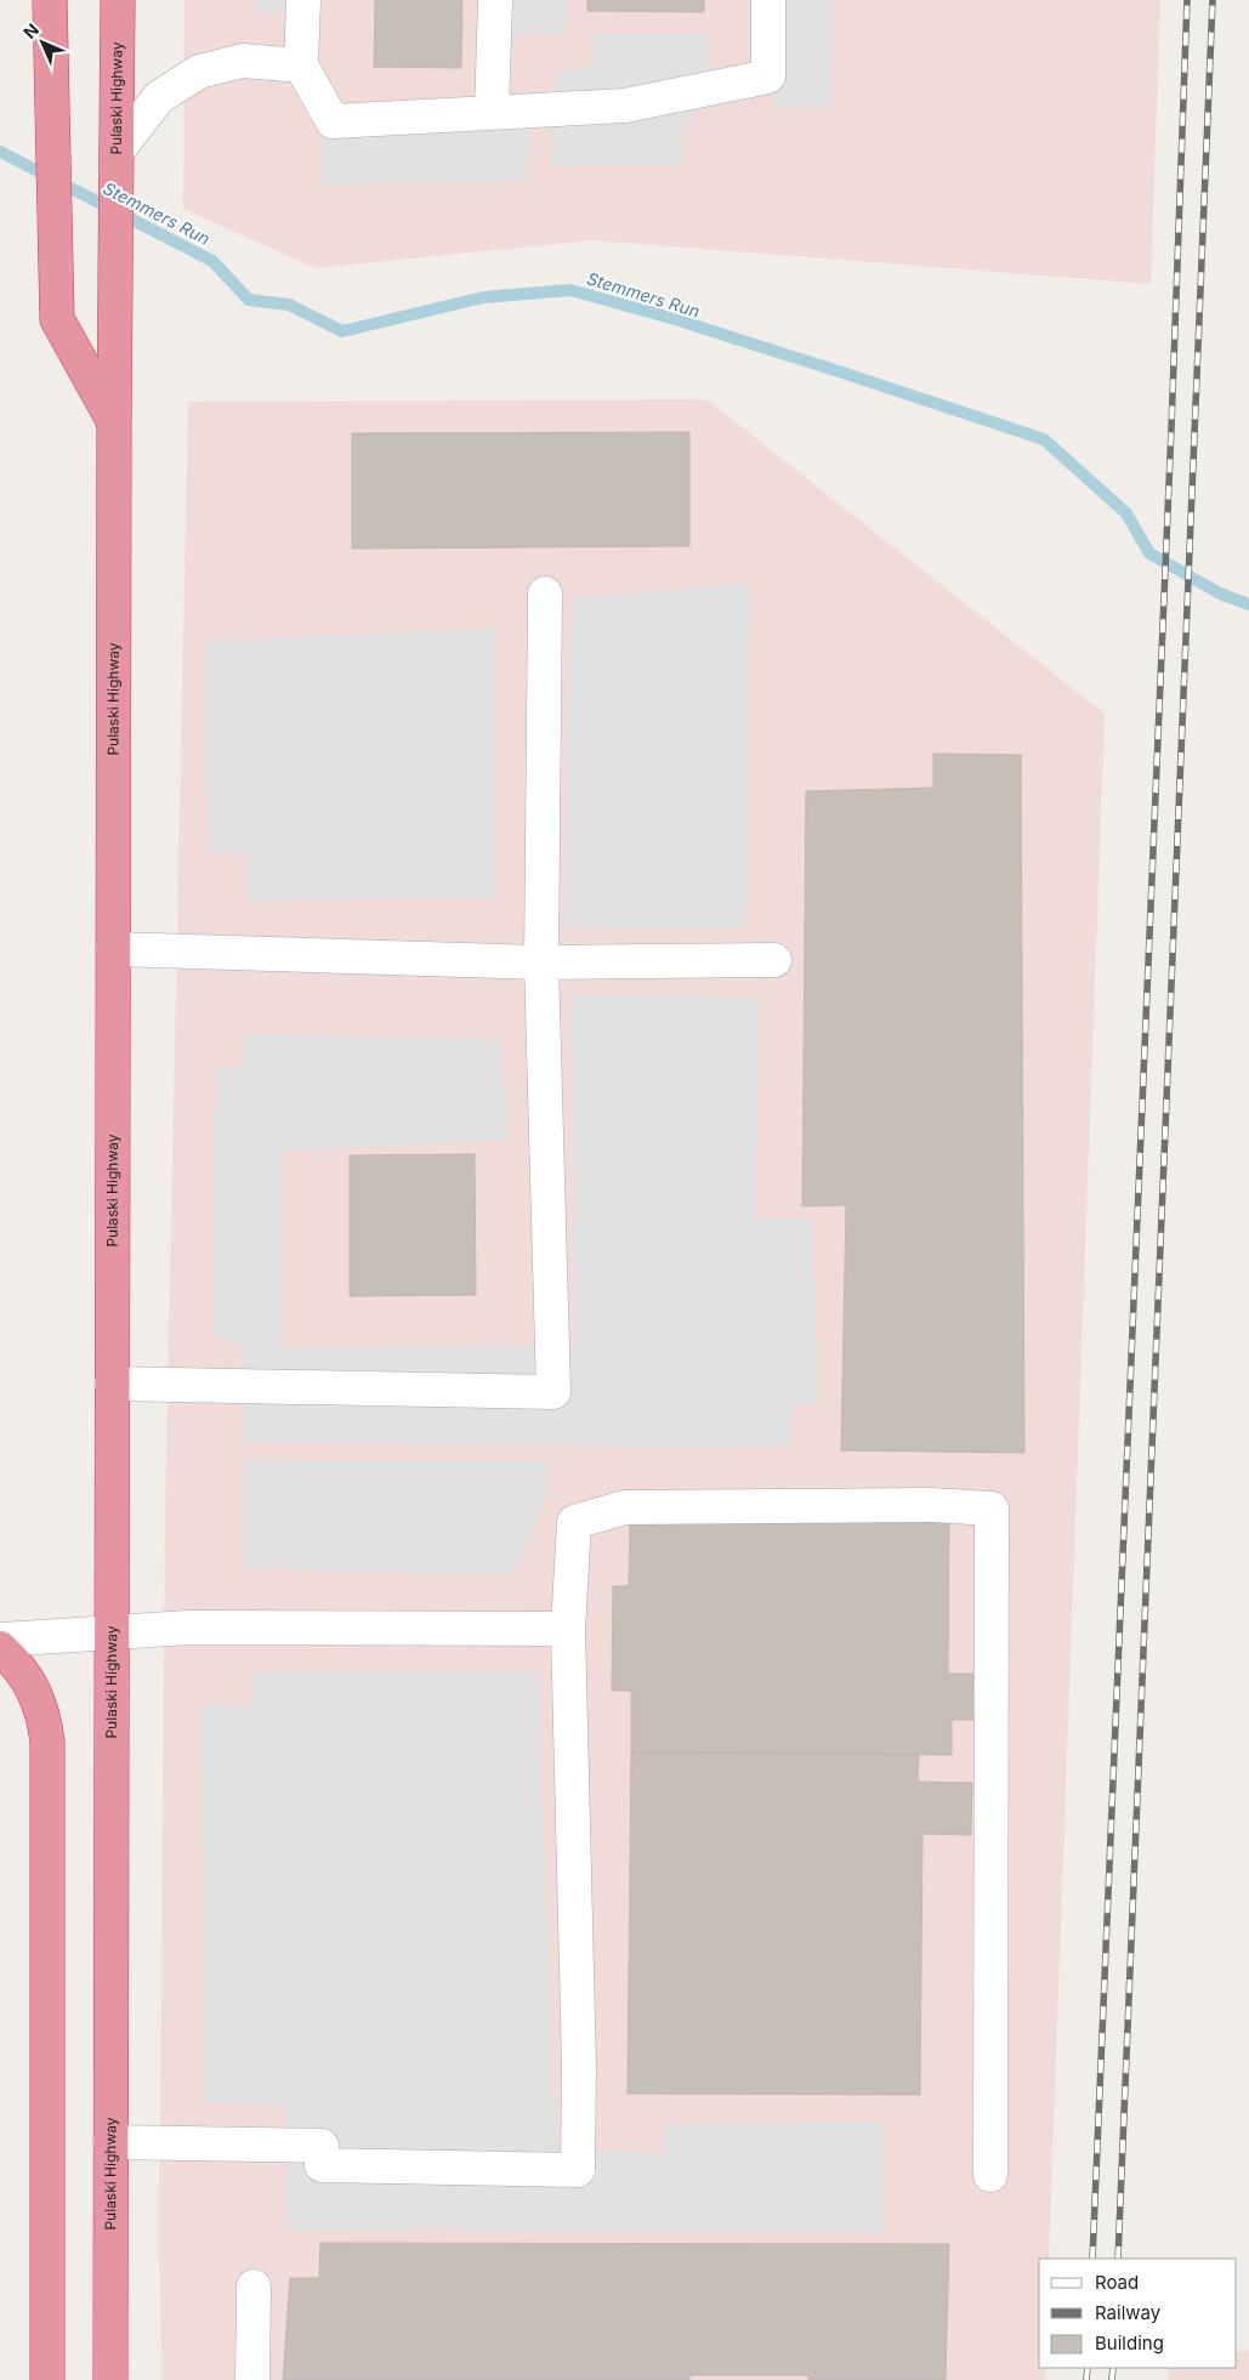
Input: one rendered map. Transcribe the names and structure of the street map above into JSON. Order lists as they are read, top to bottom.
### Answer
{
  "streets": {
    "highway": ["Pulaski Highway"]
  },
  "water": ["Stemmers Run"],
  "legend": ["Road", "Railway", "Building"],
  "north": "top left"
}
